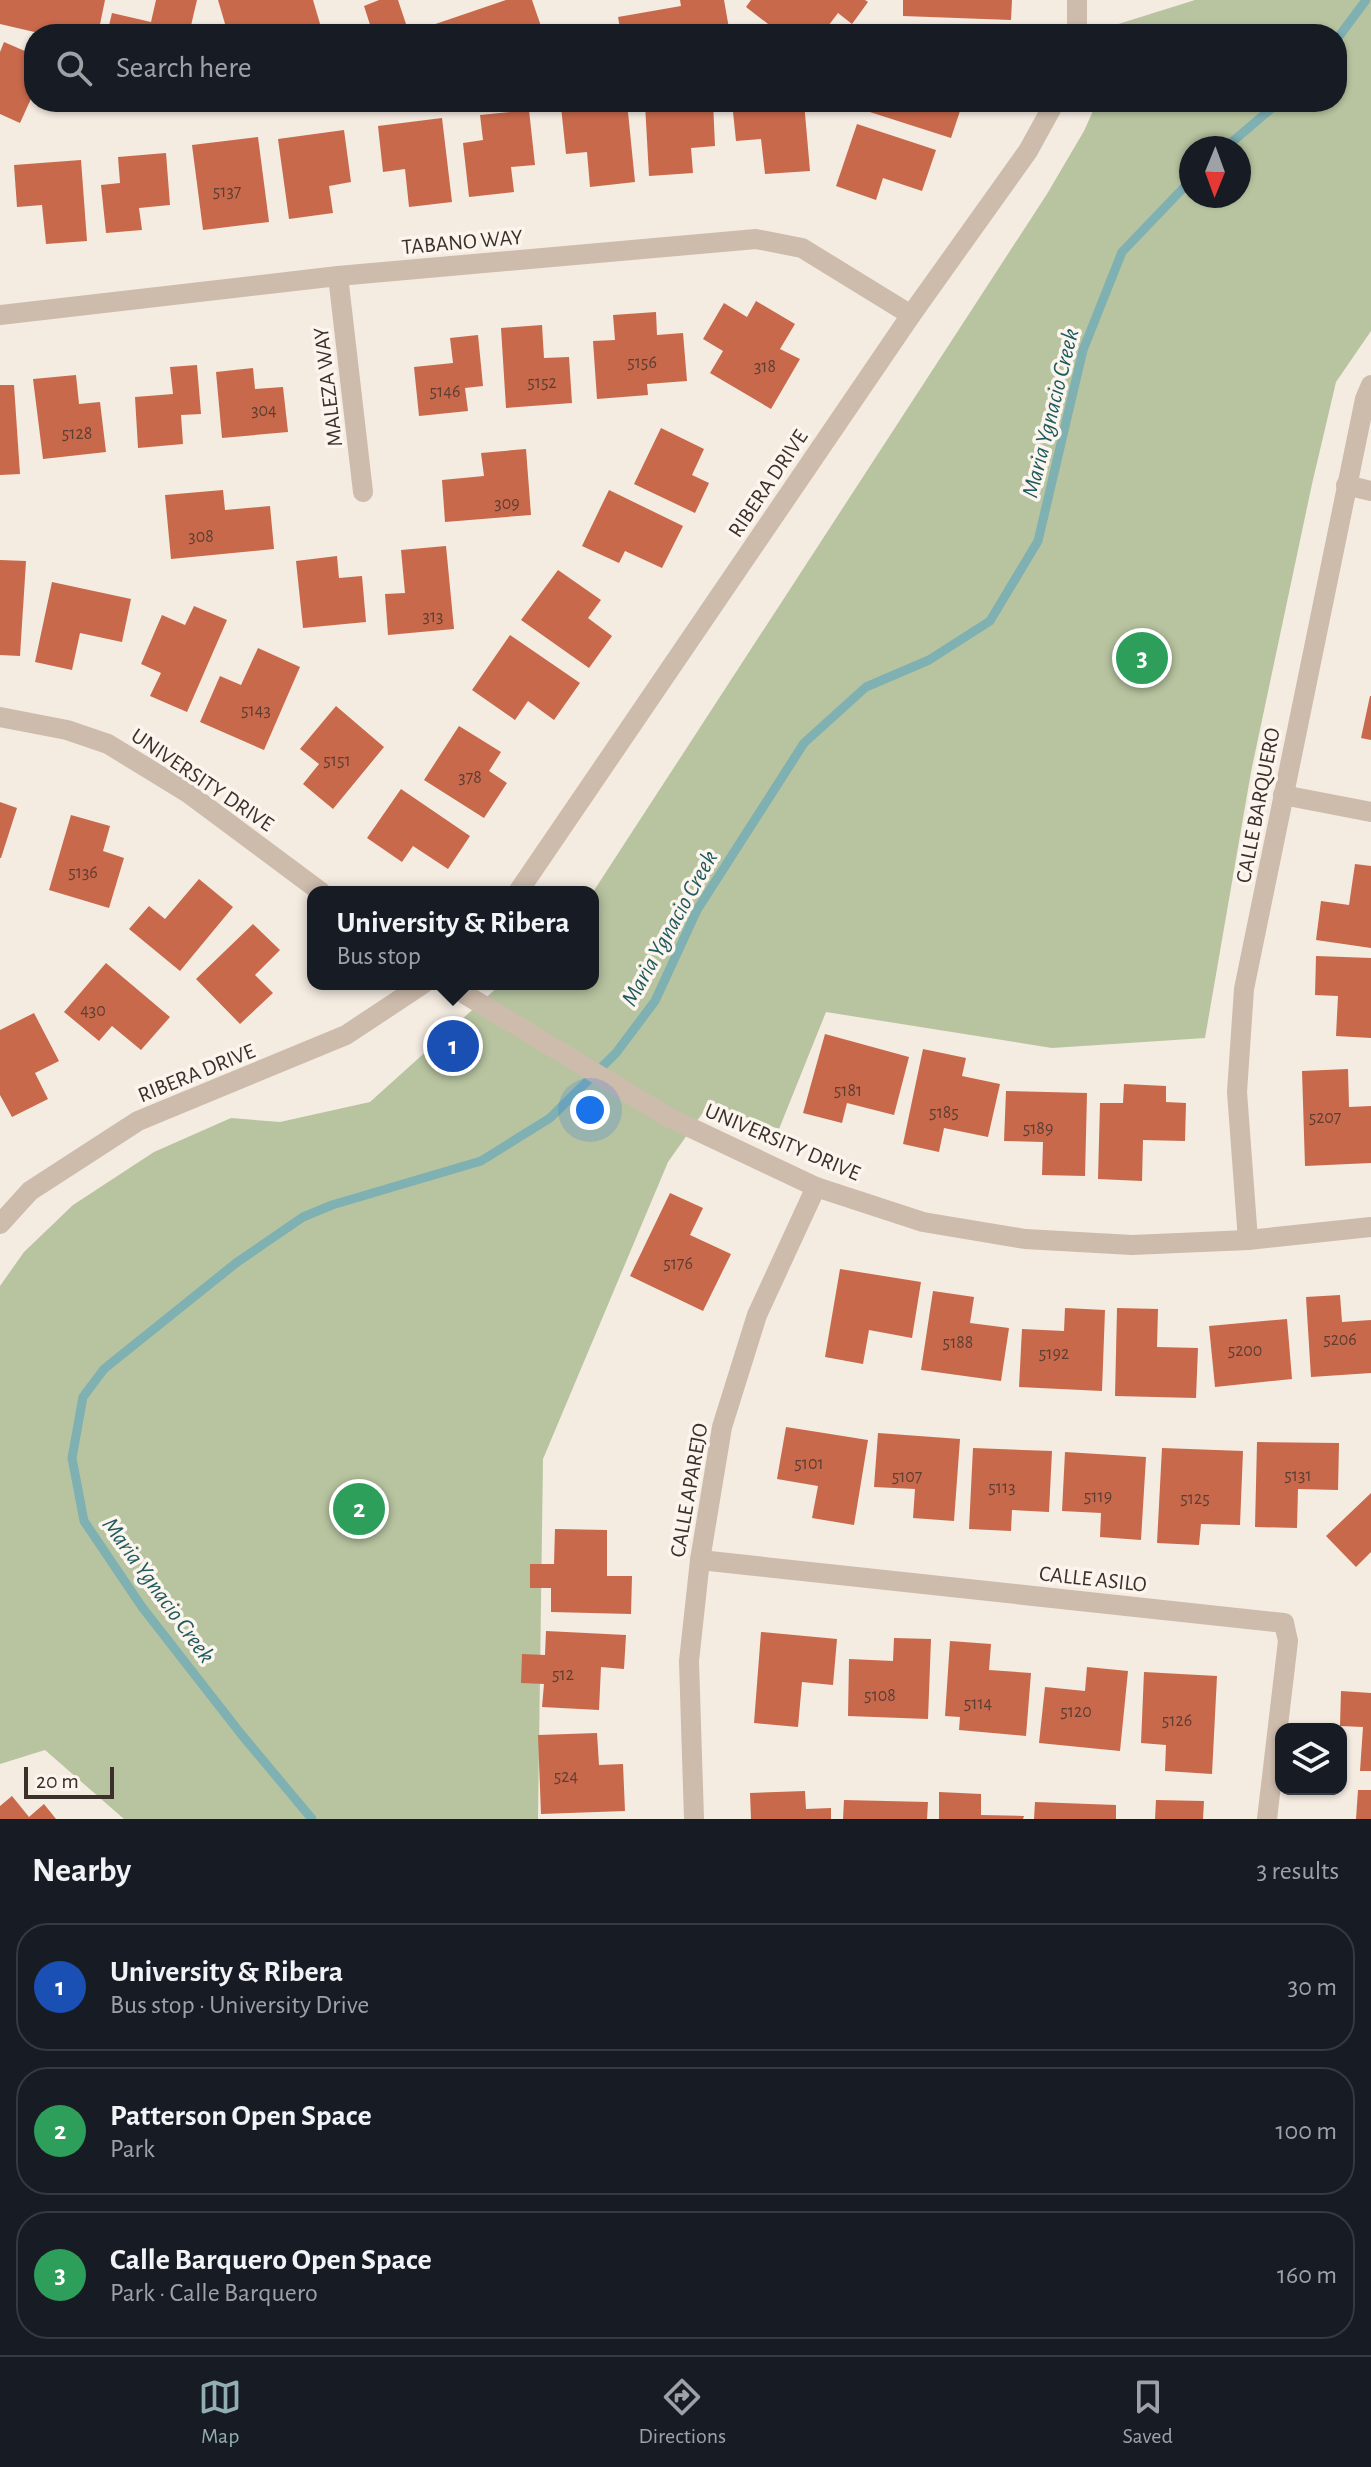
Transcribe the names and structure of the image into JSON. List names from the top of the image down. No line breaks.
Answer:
{"streets":{"street":["TABANO WAY","MALEZA WAY","RIBERA DRIVE","UNIVERSITY DRIVE","CALLE BARQUERO","CALLE APAREJO","CALLE ASILO"]},"crossings":[["TABANO WAY","MALEZA WAY"],["TABANO WAY","RIBERA DRIVE"],["UNIVERSITY DRIVE","CALLE BARQUERO"],["UNIVERSITY DRIVE","CALLE APAREJO"],["CALLE APAREJO","CALLE ASILO"]],"water":["Maria Ygnacio Creek"],"house_numbers":["5137","5156","318","5152","5146","304","5128","309","308","313","5143","5151","378","5136","430","5181","5185","5207","5189","5176","5206","5188","5200","5192","5101","5131","5107","5113","5119","5125","512","5108","5114","5120","5126","524"],"scale_bar":"20 m","north":"bottom","page":{"search":"Search here","pins":["3","1","2"],"popup":["University & Ribera","Bus stop"],"scale":"20 m","heading":["Nearby","3 results"],"list":[{"mark":"1","name":"University & Ribera","note":"Bus stop · University Drive","value":"30 m"},{"mark":"2","name":"Patterson Open Space","note":"Park","value":"100 m"},{"mark":"3","name":"Calle Barquero Open Space","note":"Park · Calle Barquero","value":"160 m"}],"nav":["Map","Directions","Saved"]}}
